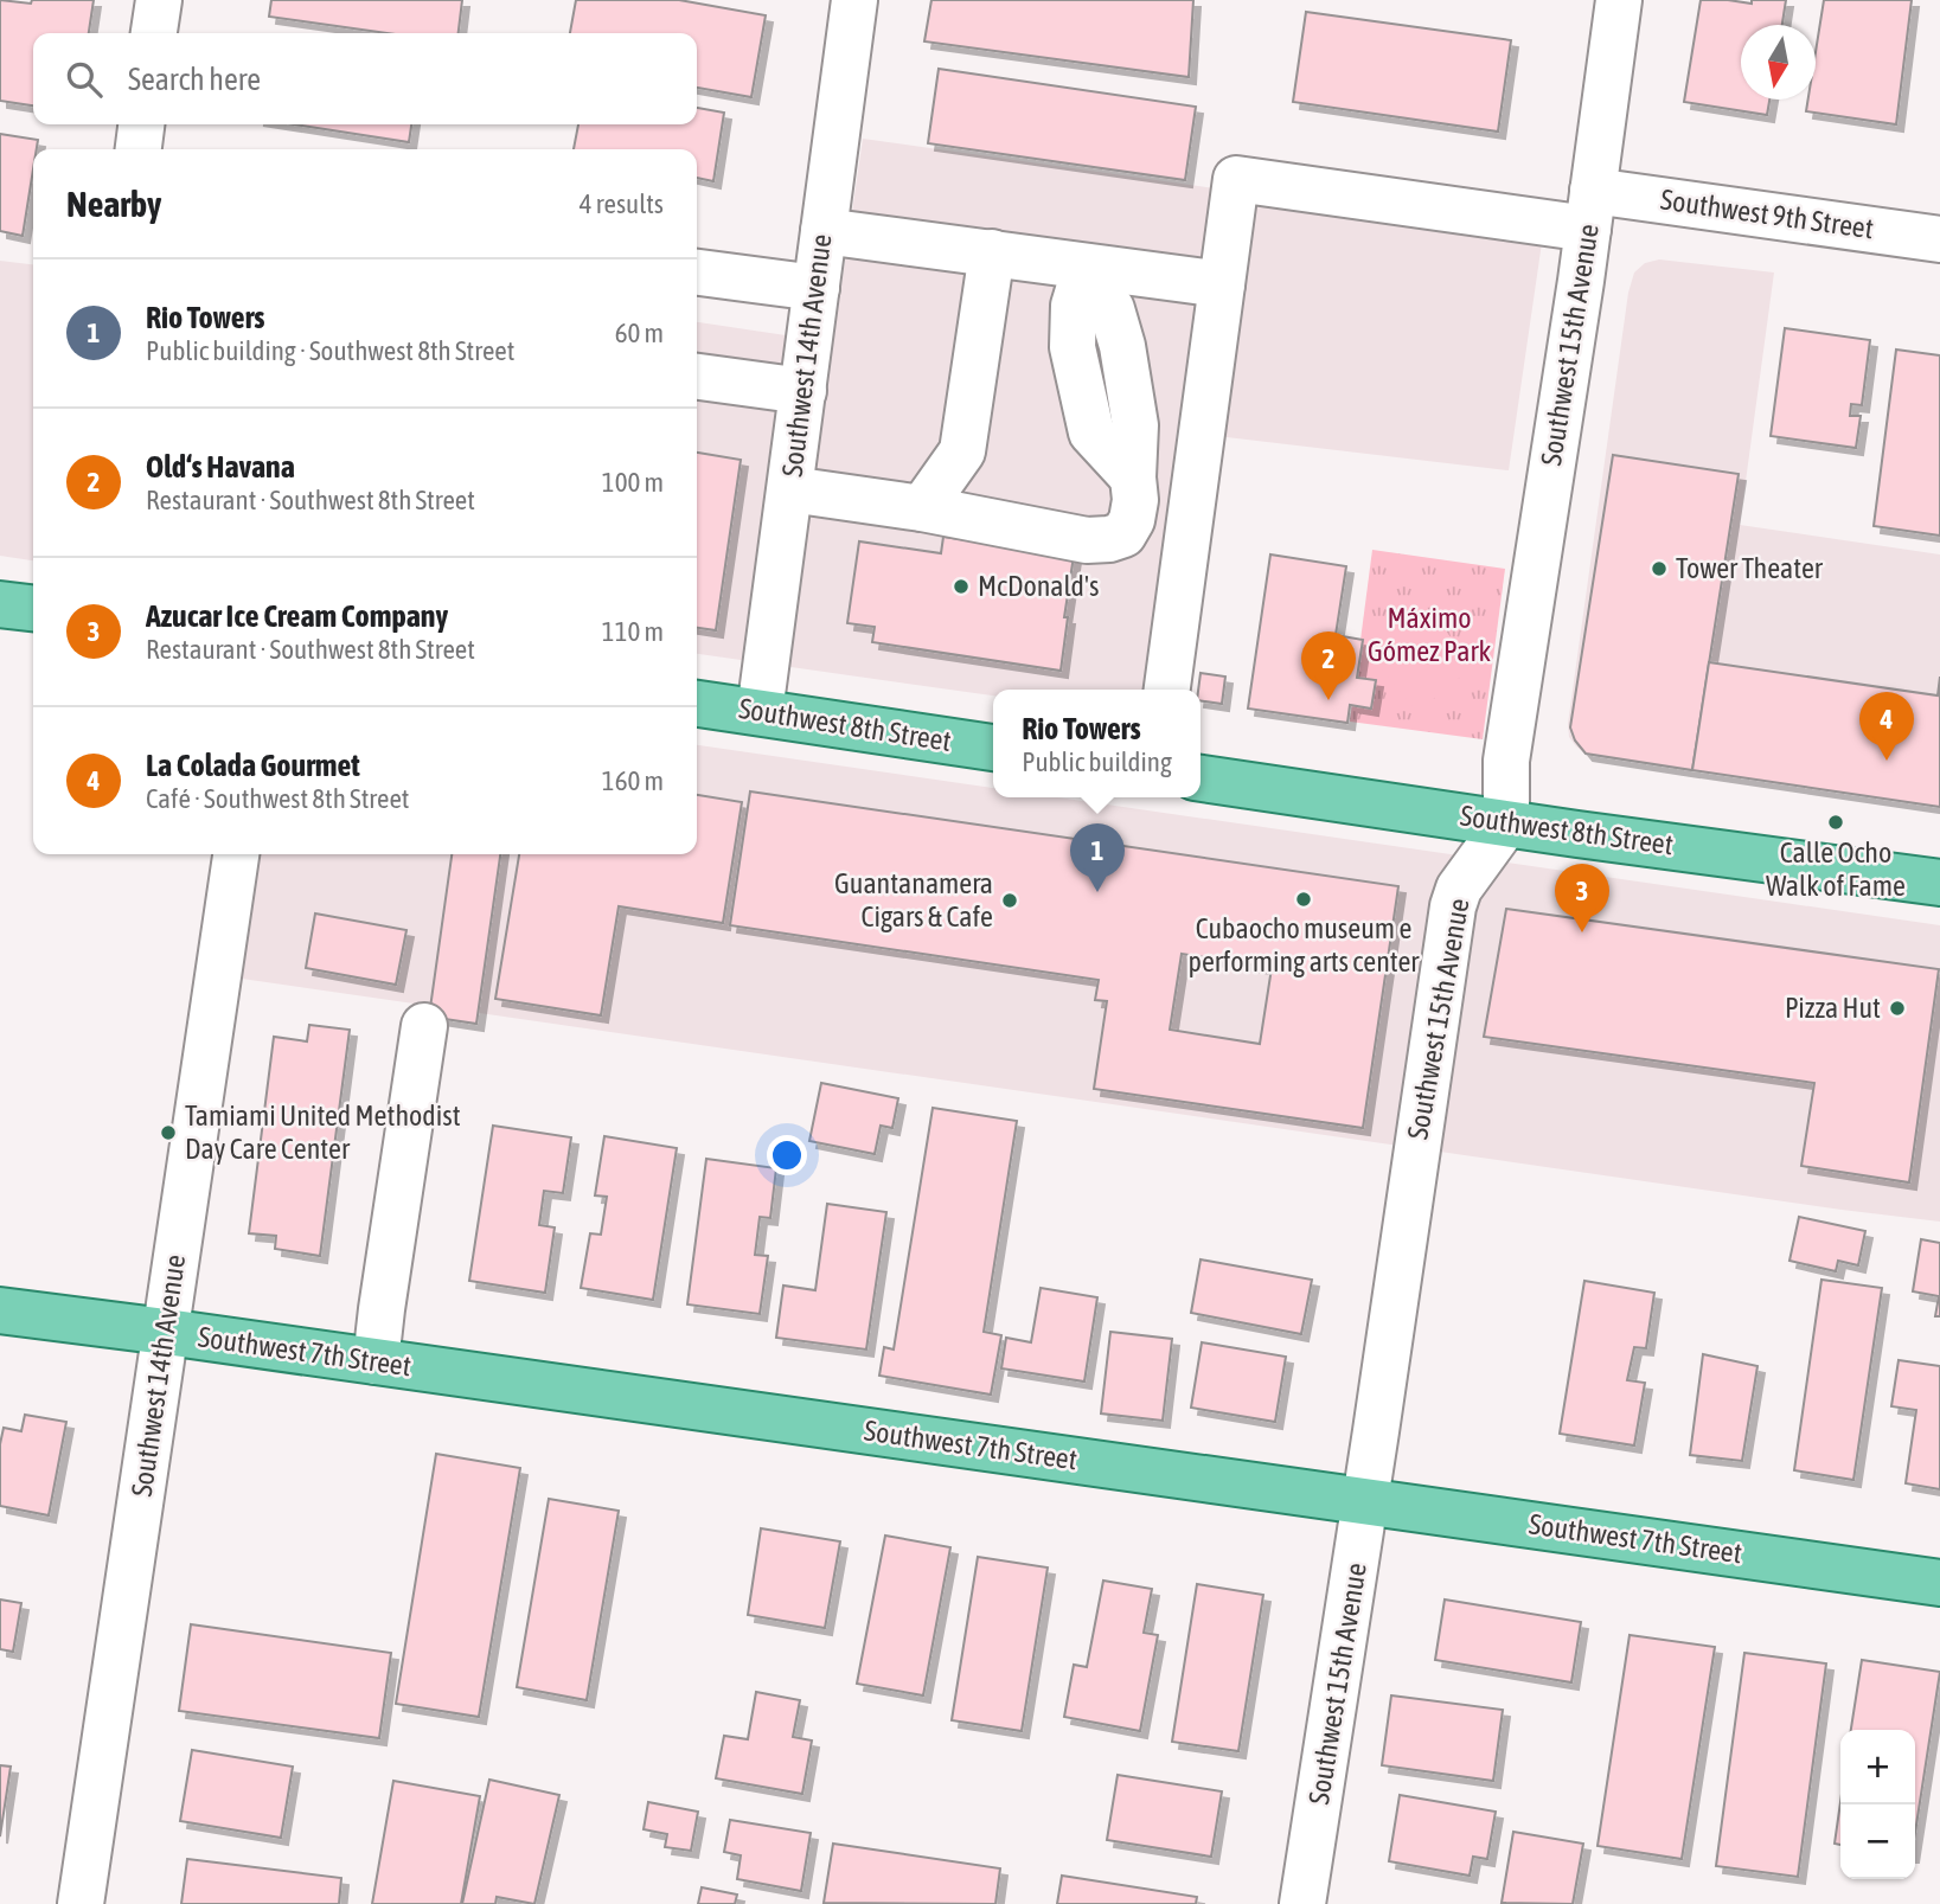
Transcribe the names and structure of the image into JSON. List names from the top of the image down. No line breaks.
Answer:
{"streets":{"main road":["Southwest 8th Street","Southwest 7th Street"],"street":["Southwest 9th Street","Southwest 15th Avenue","Southwest 14th Avenue"]},"crossings":[["Southwest 9th Street","Southwest 15th Avenue"],["Southwest 15th Avenue","Southwest 8th Street"],["Southwest 15th Avenue","Southwest 7th Street"],["Southwest 14th Avenue","Southwest 8th Street"],["Southwest 14th Avenue","Southwest 7th Street"]],"parks":["Máximo Gómez Park"],"places":["Tower Theater","McDonald's","Calle Ocho Walk of Fame","Cubaocho museum e performing arts center","Guantanamera Cigars & Cafe","Pizza Hut","Tamiami United Methodist Day Care Center"],"north":"bottom","page":{"search":"Search here","heading":["Nearby","4 results"],"list":[{"mark":"1","name":"Rio Towers","note":"Public building · Southwest 8th Street","value":"60 m"},{"mark":"2","name":"Old‘s Havana","note":"Restaurant · Southwest 8th Street","value":"100 m"},{"mark":"3","name":"Azucar Ice Cream Company","note":"Restaurant · Southwest 8th Street","value":"110 m"},{"mark":"4","name":"La Colada Gourmet","note":"Café · Southwest 8th Street","value":"160 m"}],"pins":["2","4","1","3"],"popup":["Rio Towers","Public building"],"map_buttons":["+","−"]}}
